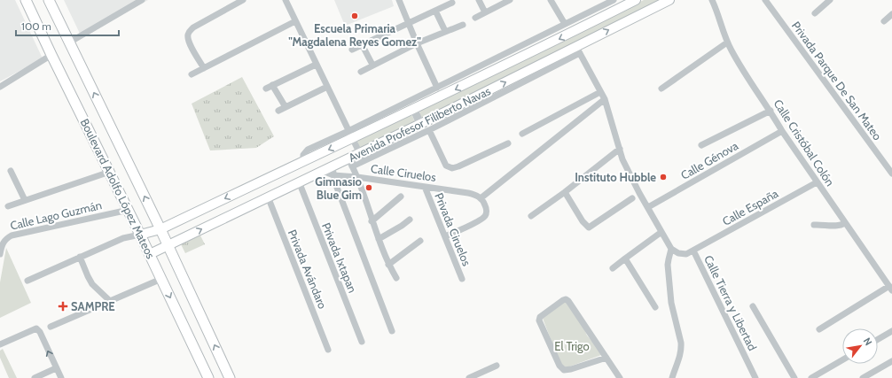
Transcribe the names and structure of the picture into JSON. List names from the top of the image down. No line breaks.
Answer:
{"streets":{"main road":["Avenida Profesor Filiberto Navas","Boulevard Adolfo López Mateos"],"street":["Privada Parque De San Mateo","Calle Cristóbal Colón","Calle Génova","Calle Ciruelos","Calle España","Calle Lago Guzmán","Privada Ciruelos","Privada Ixtapan","Privada Avándaro","Calle Tierra y Libertad"]},"crossings":[["Avenida Profesor Filiberto Navas","Calle Ciruelos"],["Avenida Profesor Filiberto Navas","Boulevard Adolfo López Mateos"],["Avenida Profesor Filiberto Navas","Privada Ixtapan"],["Avenida Profesor Filiberto Navas","Privada Avándaro"],["Calle Cristóbal Colón","Calle Génova"],["Calle Cristóbal Colón","Calle España"],["Calle Ciruelos","Privada Ciruelos"],["Boulevard Adolfo López Mateos","Calle Lago Guzmán"],["Calle España","Calle Tierra y Libertad"]],"parks":["El Trigo"],"places":{"other":["Escuela Primaria \"Magdalena Reyes Gomez\"","Instituto Hubble","Gimnasio Blue Gim"],"health":["SAMPRE"]},"scale_bar":"100 m","north":"top right"}
